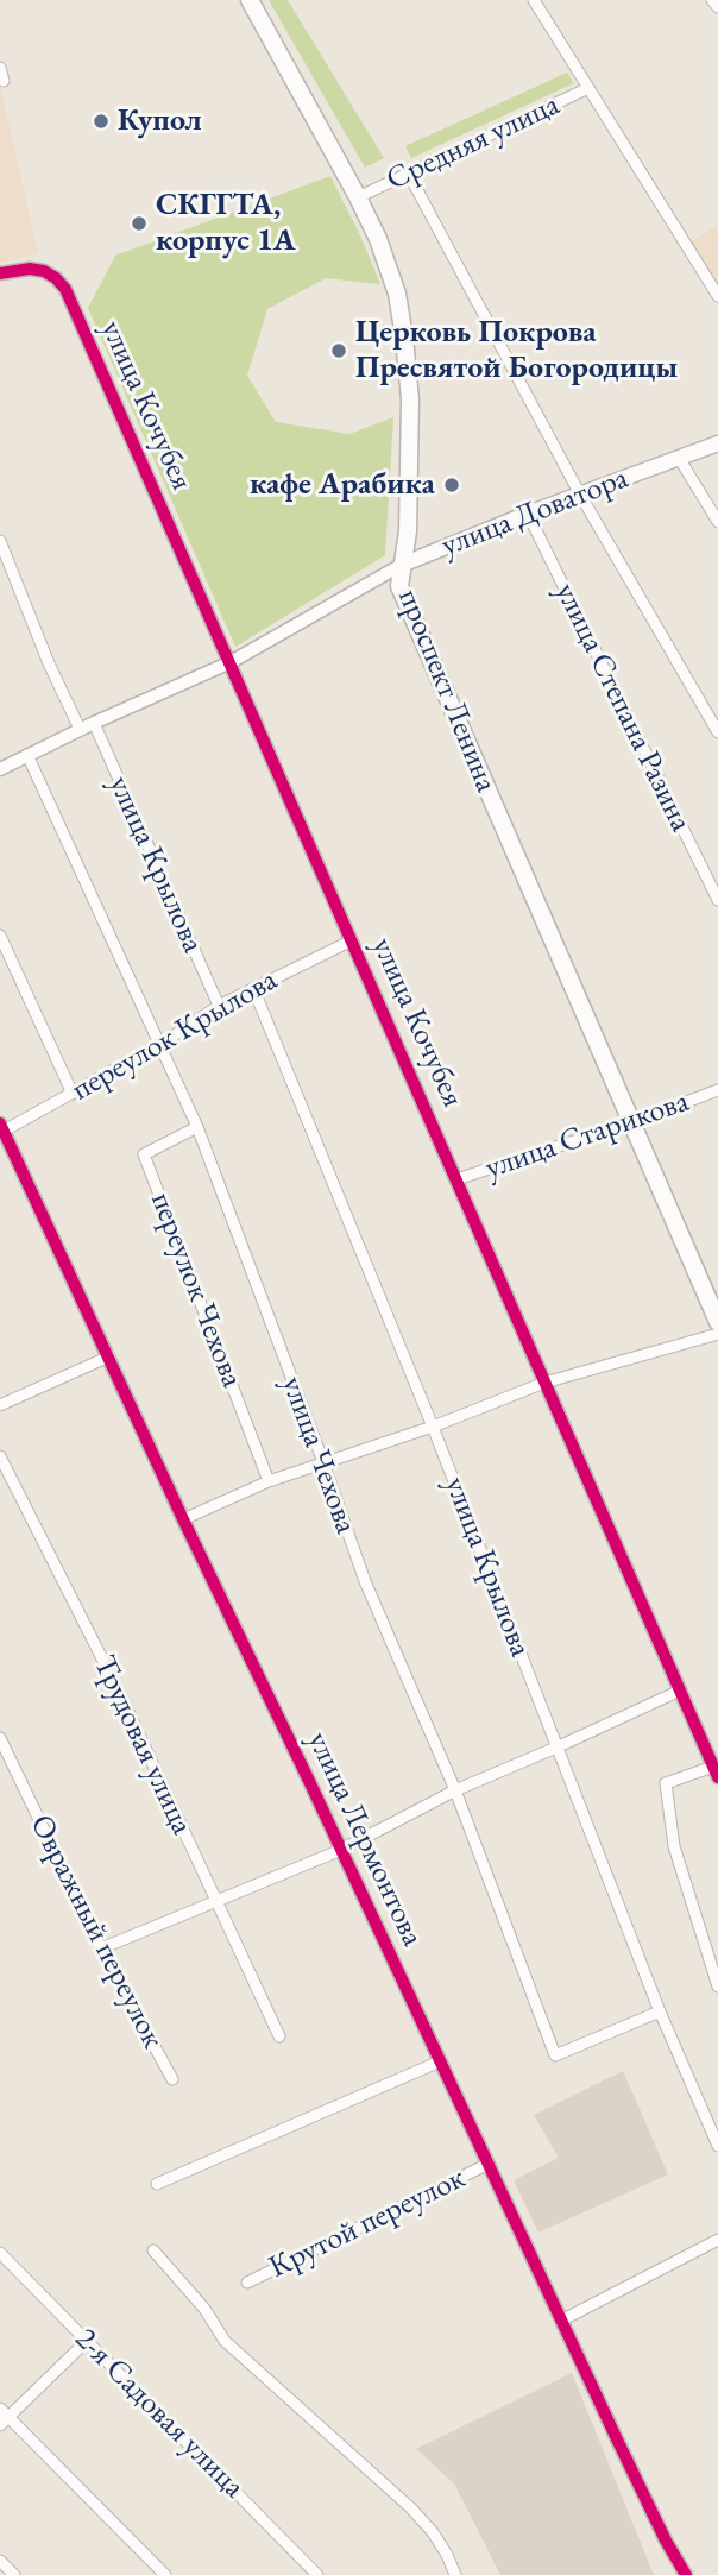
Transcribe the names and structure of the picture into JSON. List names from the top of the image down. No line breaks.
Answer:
{"streets":{"main road":["улица Доватора","проспект Ленина"],"street":["Средняя улица","улица Кочубея","улица Степана Разина","улица Крылова","переулок Крылова","улица Старикова","переулок Чехова","улица Чехова","Трудовая улица","улица Лермонтова","Овражный переулок","Крутой переулок","2-я Садовая улица"]},"crossings":[["Средняя улица","проспект Ленина"],["улица Кочубея","улица Доватора"],["улица Кочубея","переулок Крылова"],["улица Кочубея","улица Старикова"],["улица Доватора","проспект Ленина"],["улица Доватора","улица Степана Разина"],["улица Доватора","улица Крылова"],["улица Доватора","улица Чехова"],["проспект Ленина","улица Старикова"],["улица Крылова","переулок Крылова"],["улица Крылова","улица Чехова"],["переулок Крылова","улица Чехова"],["переулок Крылова","улица Лермонтова"],["переулок Чехова","улица Чехова"],["улица Лермонтова","Крутой переулок"]],"places":["Купол","СКГГТА, корпус 1А","Церковь Покрова Пресвятой Богородицы","кафе Арабика"]}
